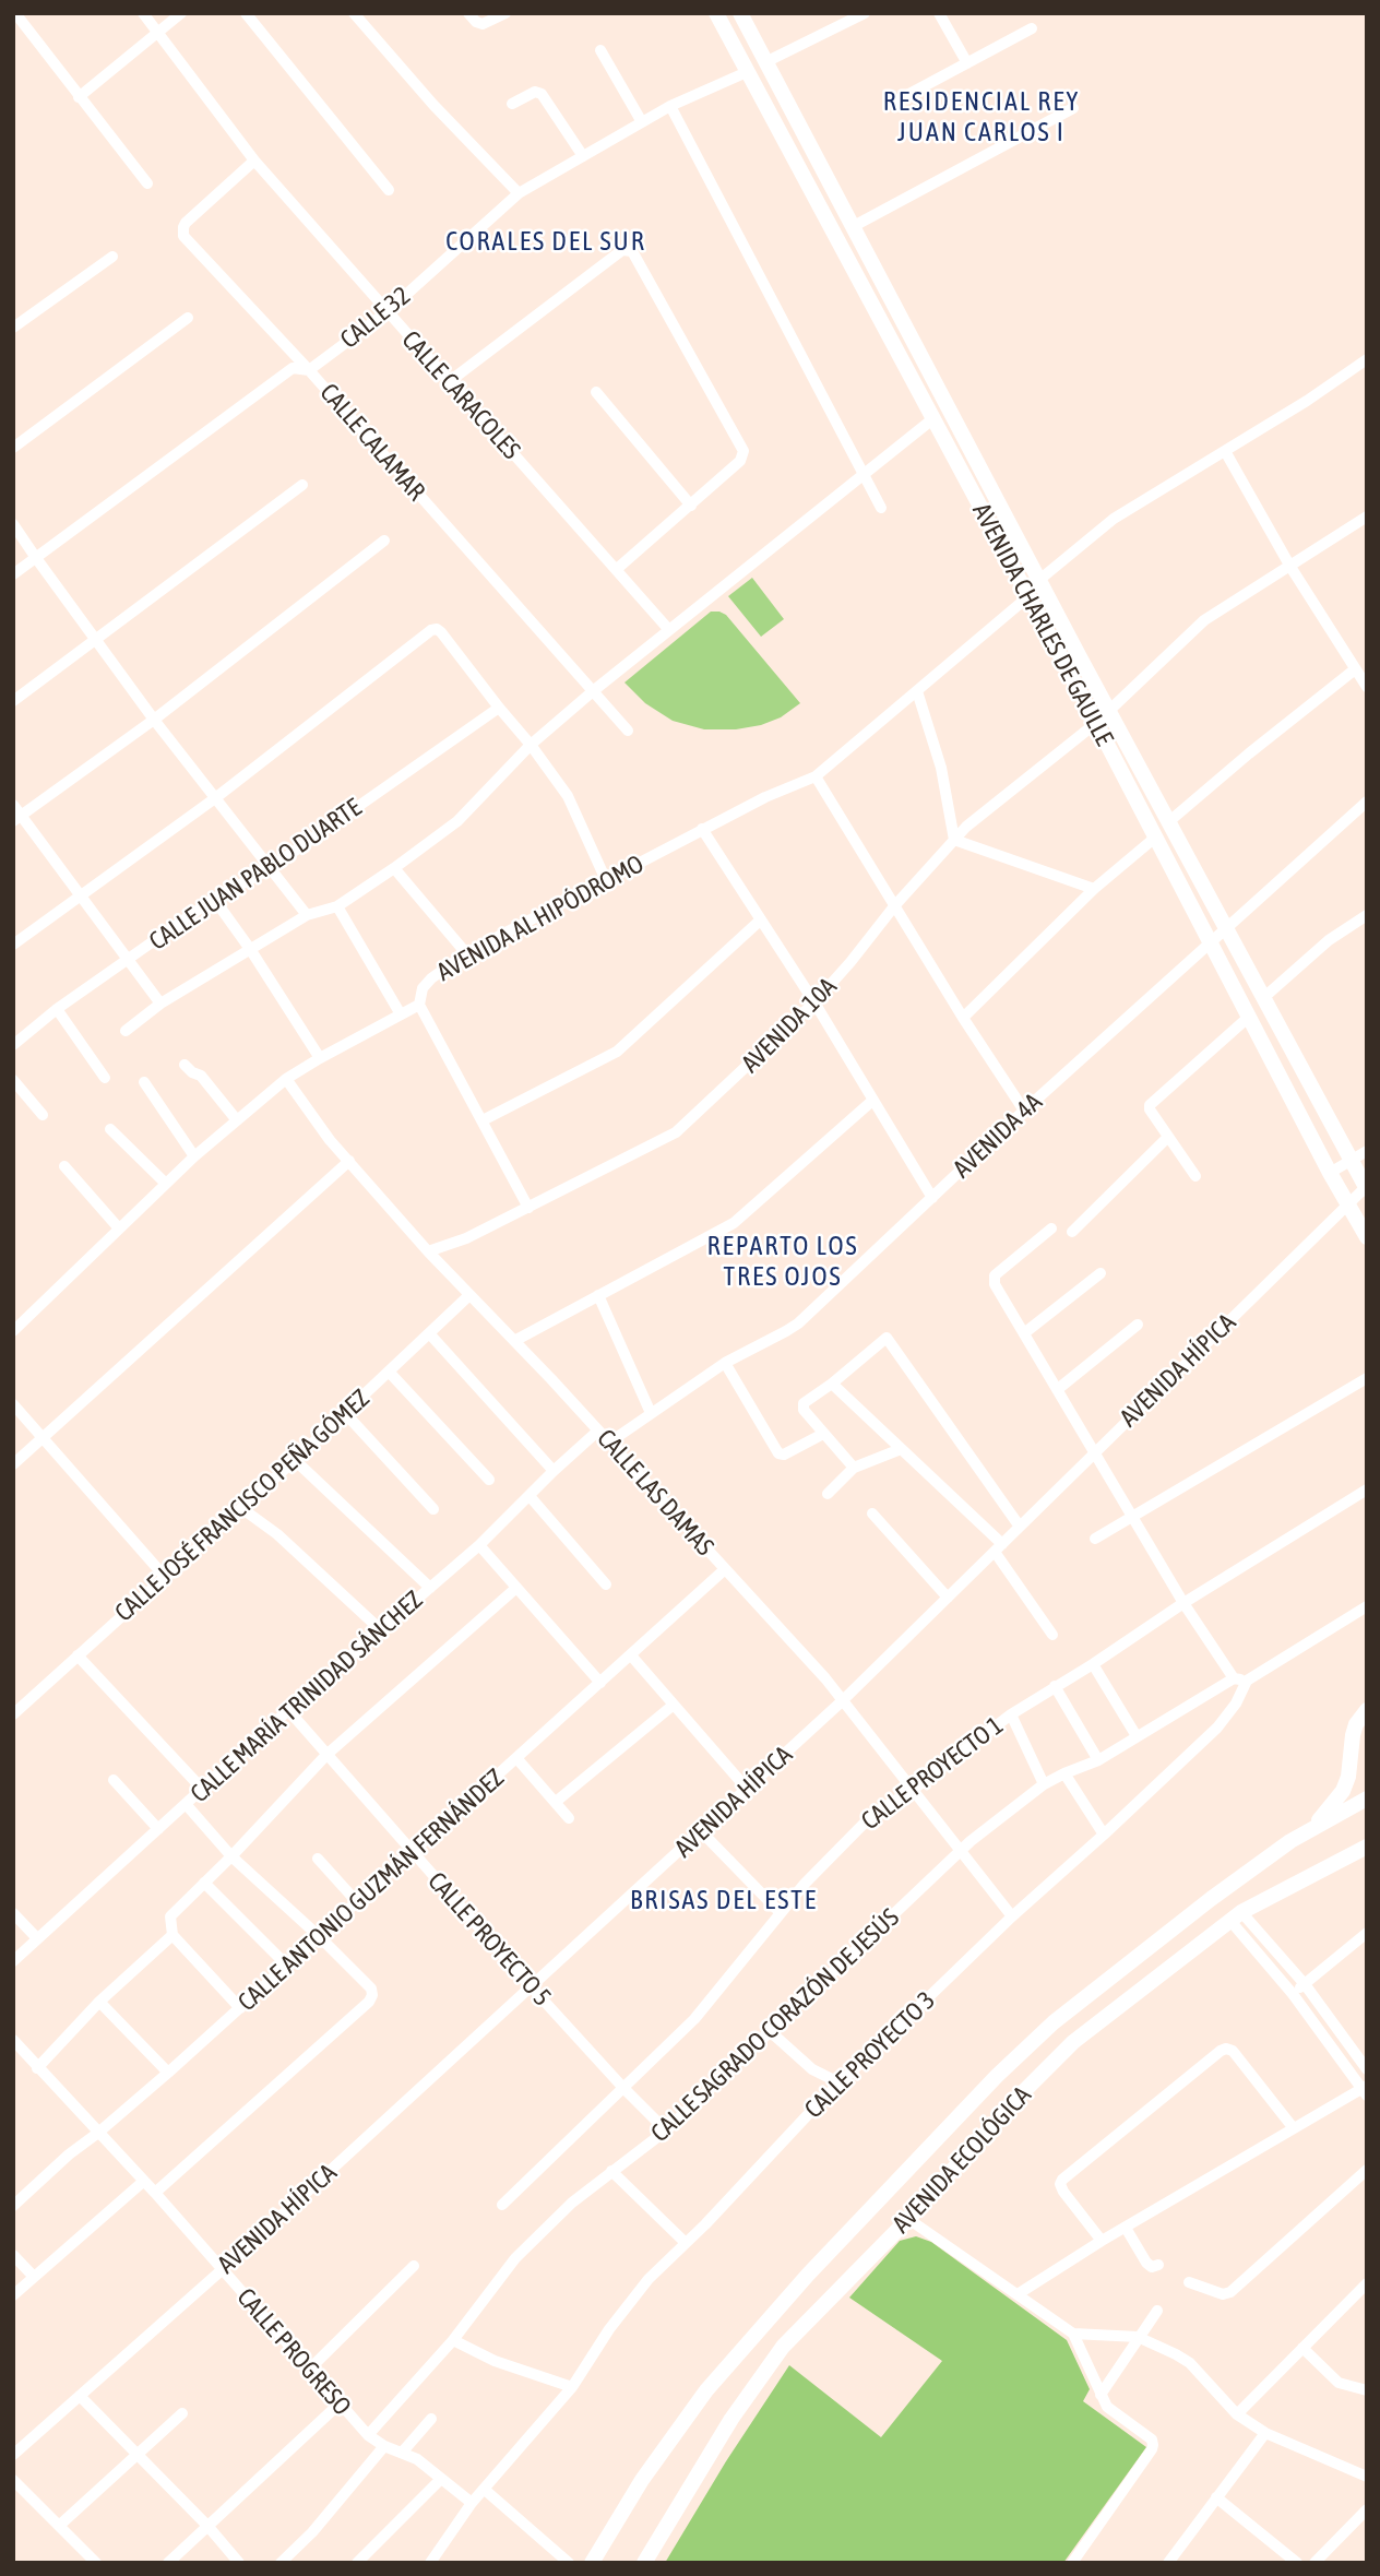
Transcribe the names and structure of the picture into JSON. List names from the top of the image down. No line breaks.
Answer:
{"streets":{"main road":["AVENIDA CHARLES DE GAULLE","AVENIDA ECOLÓGICA"],"street":["CALLE 32","CALLE CARACOLES","CALLE CALAMAR","CALLE JUAN PABLO DUARTE","AVENIDA AL HIPÓDROMO","AVENIDA 10A","AVENIDA 4A","AVENIDA HÍPICA","CALLE LAS DAMAS","CALLE JOSÉ FRANCISCO PEÑA GÓMEZ","CALLE MARÍA TRINIDAD SÁNCHEZ","CALLE PROYECTO 1","CALLE ANTONIO GUZMÁN FERNÁNDEZ","CALLE PROYECTO 5","CALLE SAGRADO CORAZÓN DE JESÚS","CALLE PROYECTO 3","CALLE PROGRESO"]},"crossings":[["CALLE 32","CALLE CARACOLES"],["CALLE 32","CALLE CALAMAR"],["CALLE 32","AVENIDA CHARLES DE GAULLE"],["CALLE CARACOLES","CALLE CALAMAR"],["AVENIDA CHARLES DE GAULLE","AVENIDA AL HIPÓDROMO"],["AVENIDA CHARLES DE GAULLE","AVENIDA 10A"],["AVENIDA CHARLES DE GAULLE","AVENIDA 4A"],["AVENIDA CHARLES DE GAULLE","AVENIDA HÍPICA"],["AVENIDA AL HIPÓDROMO","CALLE LAS DAMAS"],["AVENIDA 10A","CALLE LAS DAMAS"],["AVENIDA 4A","CALLE LAS DAMAS"],["AVENIDA HÍPICA","CALLE LAS DAMAS"],["AVENIDA HÍPICA","CALLE PROYECTO 5"],["AVENIDA HÍPICA","CALLE PROGRESO"],["CALLE LAS DAMAS","CALLE JOSÉ FRANCISCO PEÑA GÓMEZ"],["CALLE LAS DAMAS","CALLE MARÍA TRINIDAD SÁNCHEZ"],["CALLE LAS DAMAS","CALLE PROYECTO 1"],["CALLE LAS DAMAS","CALLE ANTONIO GUZMÁN FERNÁNDEZ"],["CALLE LAS DAMAS","CALLE SAGRADO CORAZÓN DE JESÚS"],["CALLE LAS DAMAS","CALLE PROYECTO 3"],["CALLE MARÍA TRINIDAD SÁNCHEZ","CALLE PROYECTO 5"],["CALLE PROYECTO 1","CALLE PROYECTO 5"],["CALLE ANTONIO GUZMÁN FERNÁNDEZ","CALLE PROYECTO 5"],["CALLE ANTONIO GUZMÁN FERNÁNDEZ","CALLE PROGRESO"],["CALLE PROYECTO 5","CALLE SAGRADO CORAZÓN DE JESÚS"],["CALLE SAGRADO CORAZÓN DE JESÚS","CALLE PROGRESO"],["CALLE PROYECTO 3","CALLE PROGRESO"]],"districts":["RESIDENCIAL REY JUAN CARLOS I","CORALES DEL SUR","REPARTO LOS TRES OJOS","BRISAS DEL ESTE"]}
